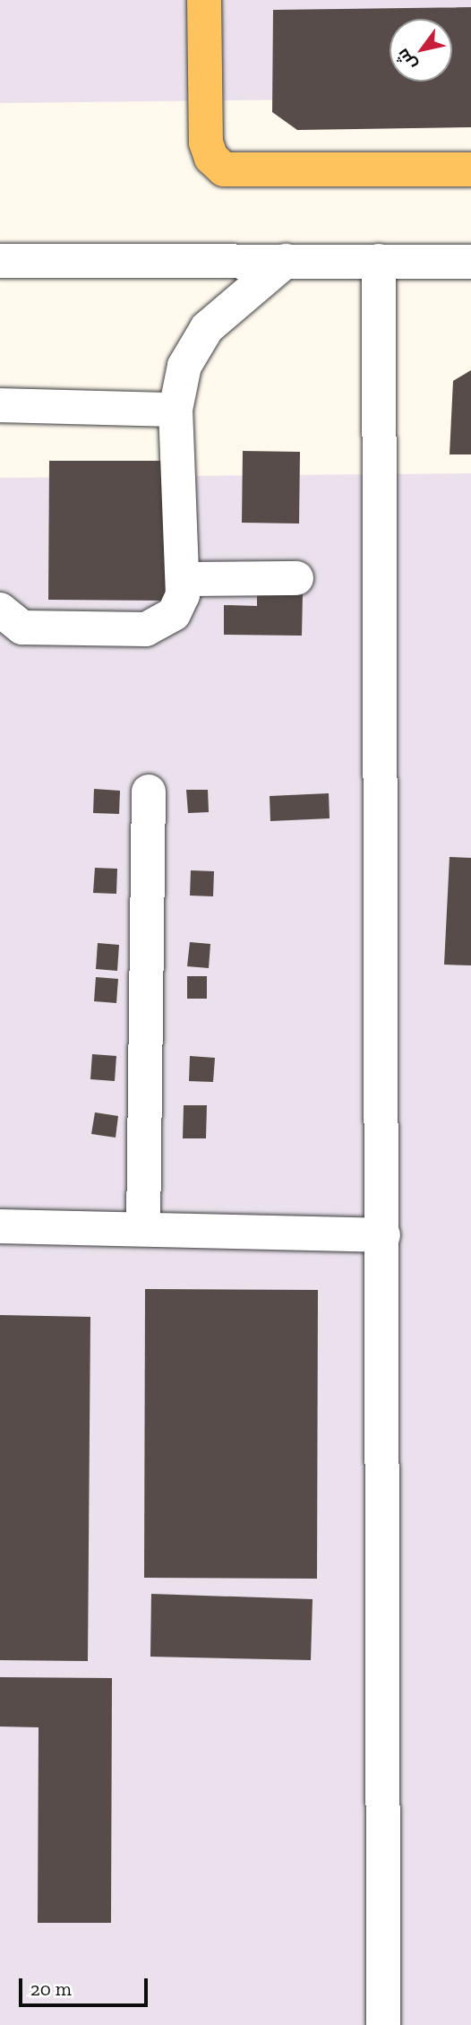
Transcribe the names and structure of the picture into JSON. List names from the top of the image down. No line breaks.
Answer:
{"scale_bar":"20 m","north":"bottom left"}
